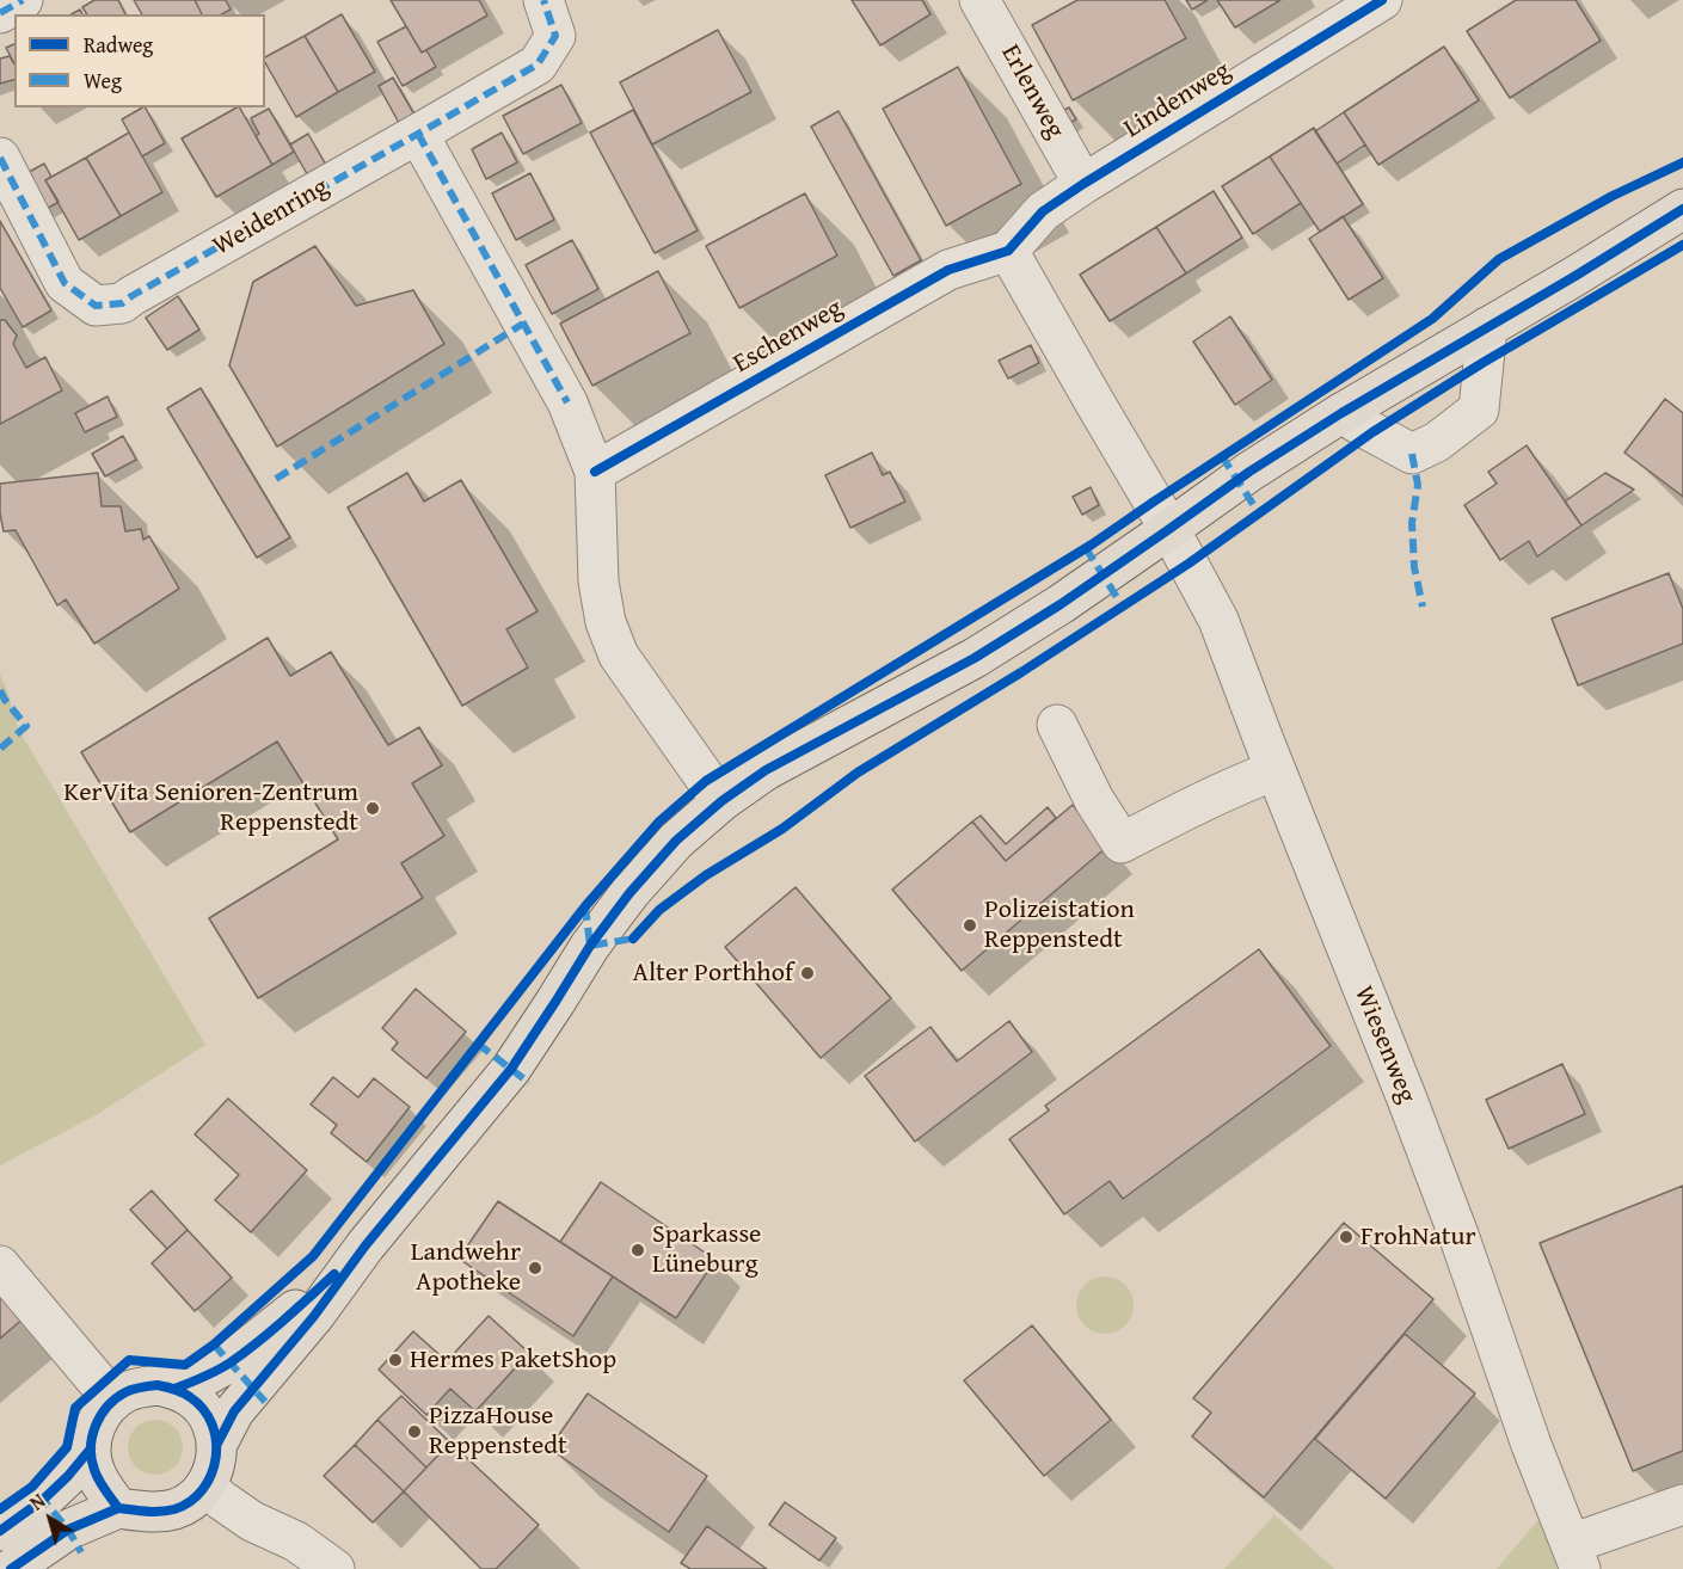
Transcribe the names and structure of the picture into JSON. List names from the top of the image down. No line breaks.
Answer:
{"streets":{"street":["Erlenweg","Lindenweg","Weidenring","Eschenweg","Wiesenweg"]},"crossings":[["Erlenweg","Lindenweg"],["Lindenweg","Eschenweg"]],"places":["KerVita Senioren-Zentrum Reppenstedt","Polizeistation Reppenstedt","Alter Porthhof","FrohNatur","Sparkasse Lüneburg","Landwehr Apotheke","Hermes PaketShop","PizzaHouse Reppenstedt"],"legend":["Radweg","Weg"],"north":"top left"}
